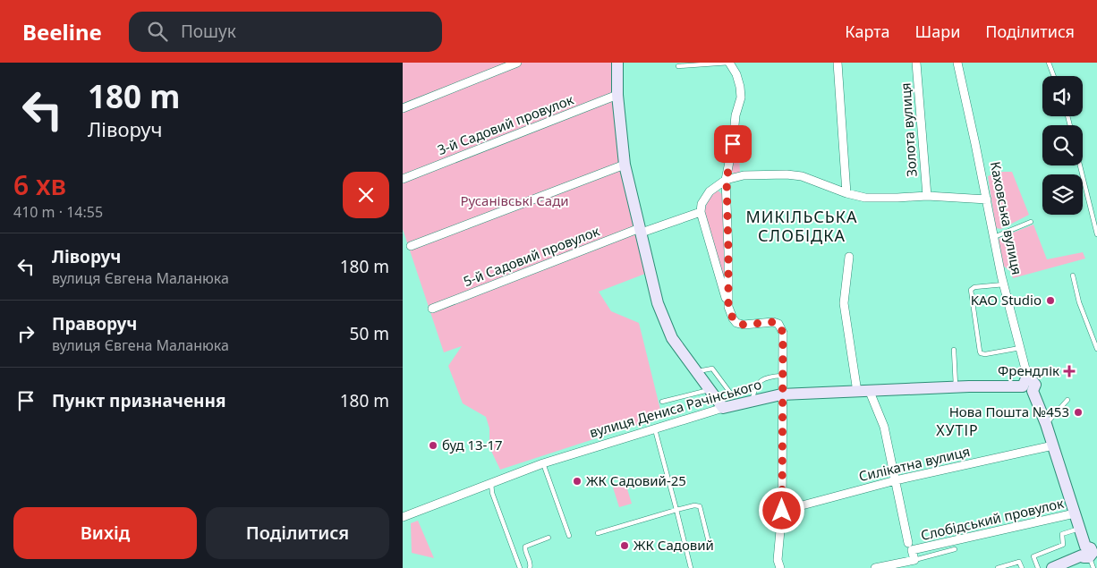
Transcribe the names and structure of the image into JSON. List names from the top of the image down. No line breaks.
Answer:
{"streets":{"main road":["Каховська вулиця","вулиця Дениса Рачінського"],"street":["3-й Садовий провулок","Золота вулиця","5-й Садовий провулок","Силікатна вулиця","Слобідський провулок"]},"crossings":[["Каховська вулиця","вулиця Дениса Рачінського"],["Каховська вулиця","Силікатна вулиця"],["Каховська вулиця","Слобідський провулок"]],"districts":["МИКІЛЬСЬКА СЛОБІДКА","ХУТІР"],"parks":["Русанівські Сади"],"places":{"other":["KAO Studio","Нова Пошта №453","буд 13-17","ЖК Садовий-25","ЖК Садовий"],"health":["Френдлік"]},"page":{"header":"Beeline","search":"Пошук","nav":["Карта","Шари","Поділитися"],"turn":["180 m","Ліворуч"],"heading":["6 хв","410 m · 14:55"],"list":[{"name":"Ліворуч","note":"вулиця Євгена Маланюка","value":"180 m"},{"name":"Праворуч","note":"вулиця Євгена Маланюка","value":"50 m"},{"name":"Пункт призначення","value":"180 m"}],"buttons":["Вихід","Поділитися"]}}
